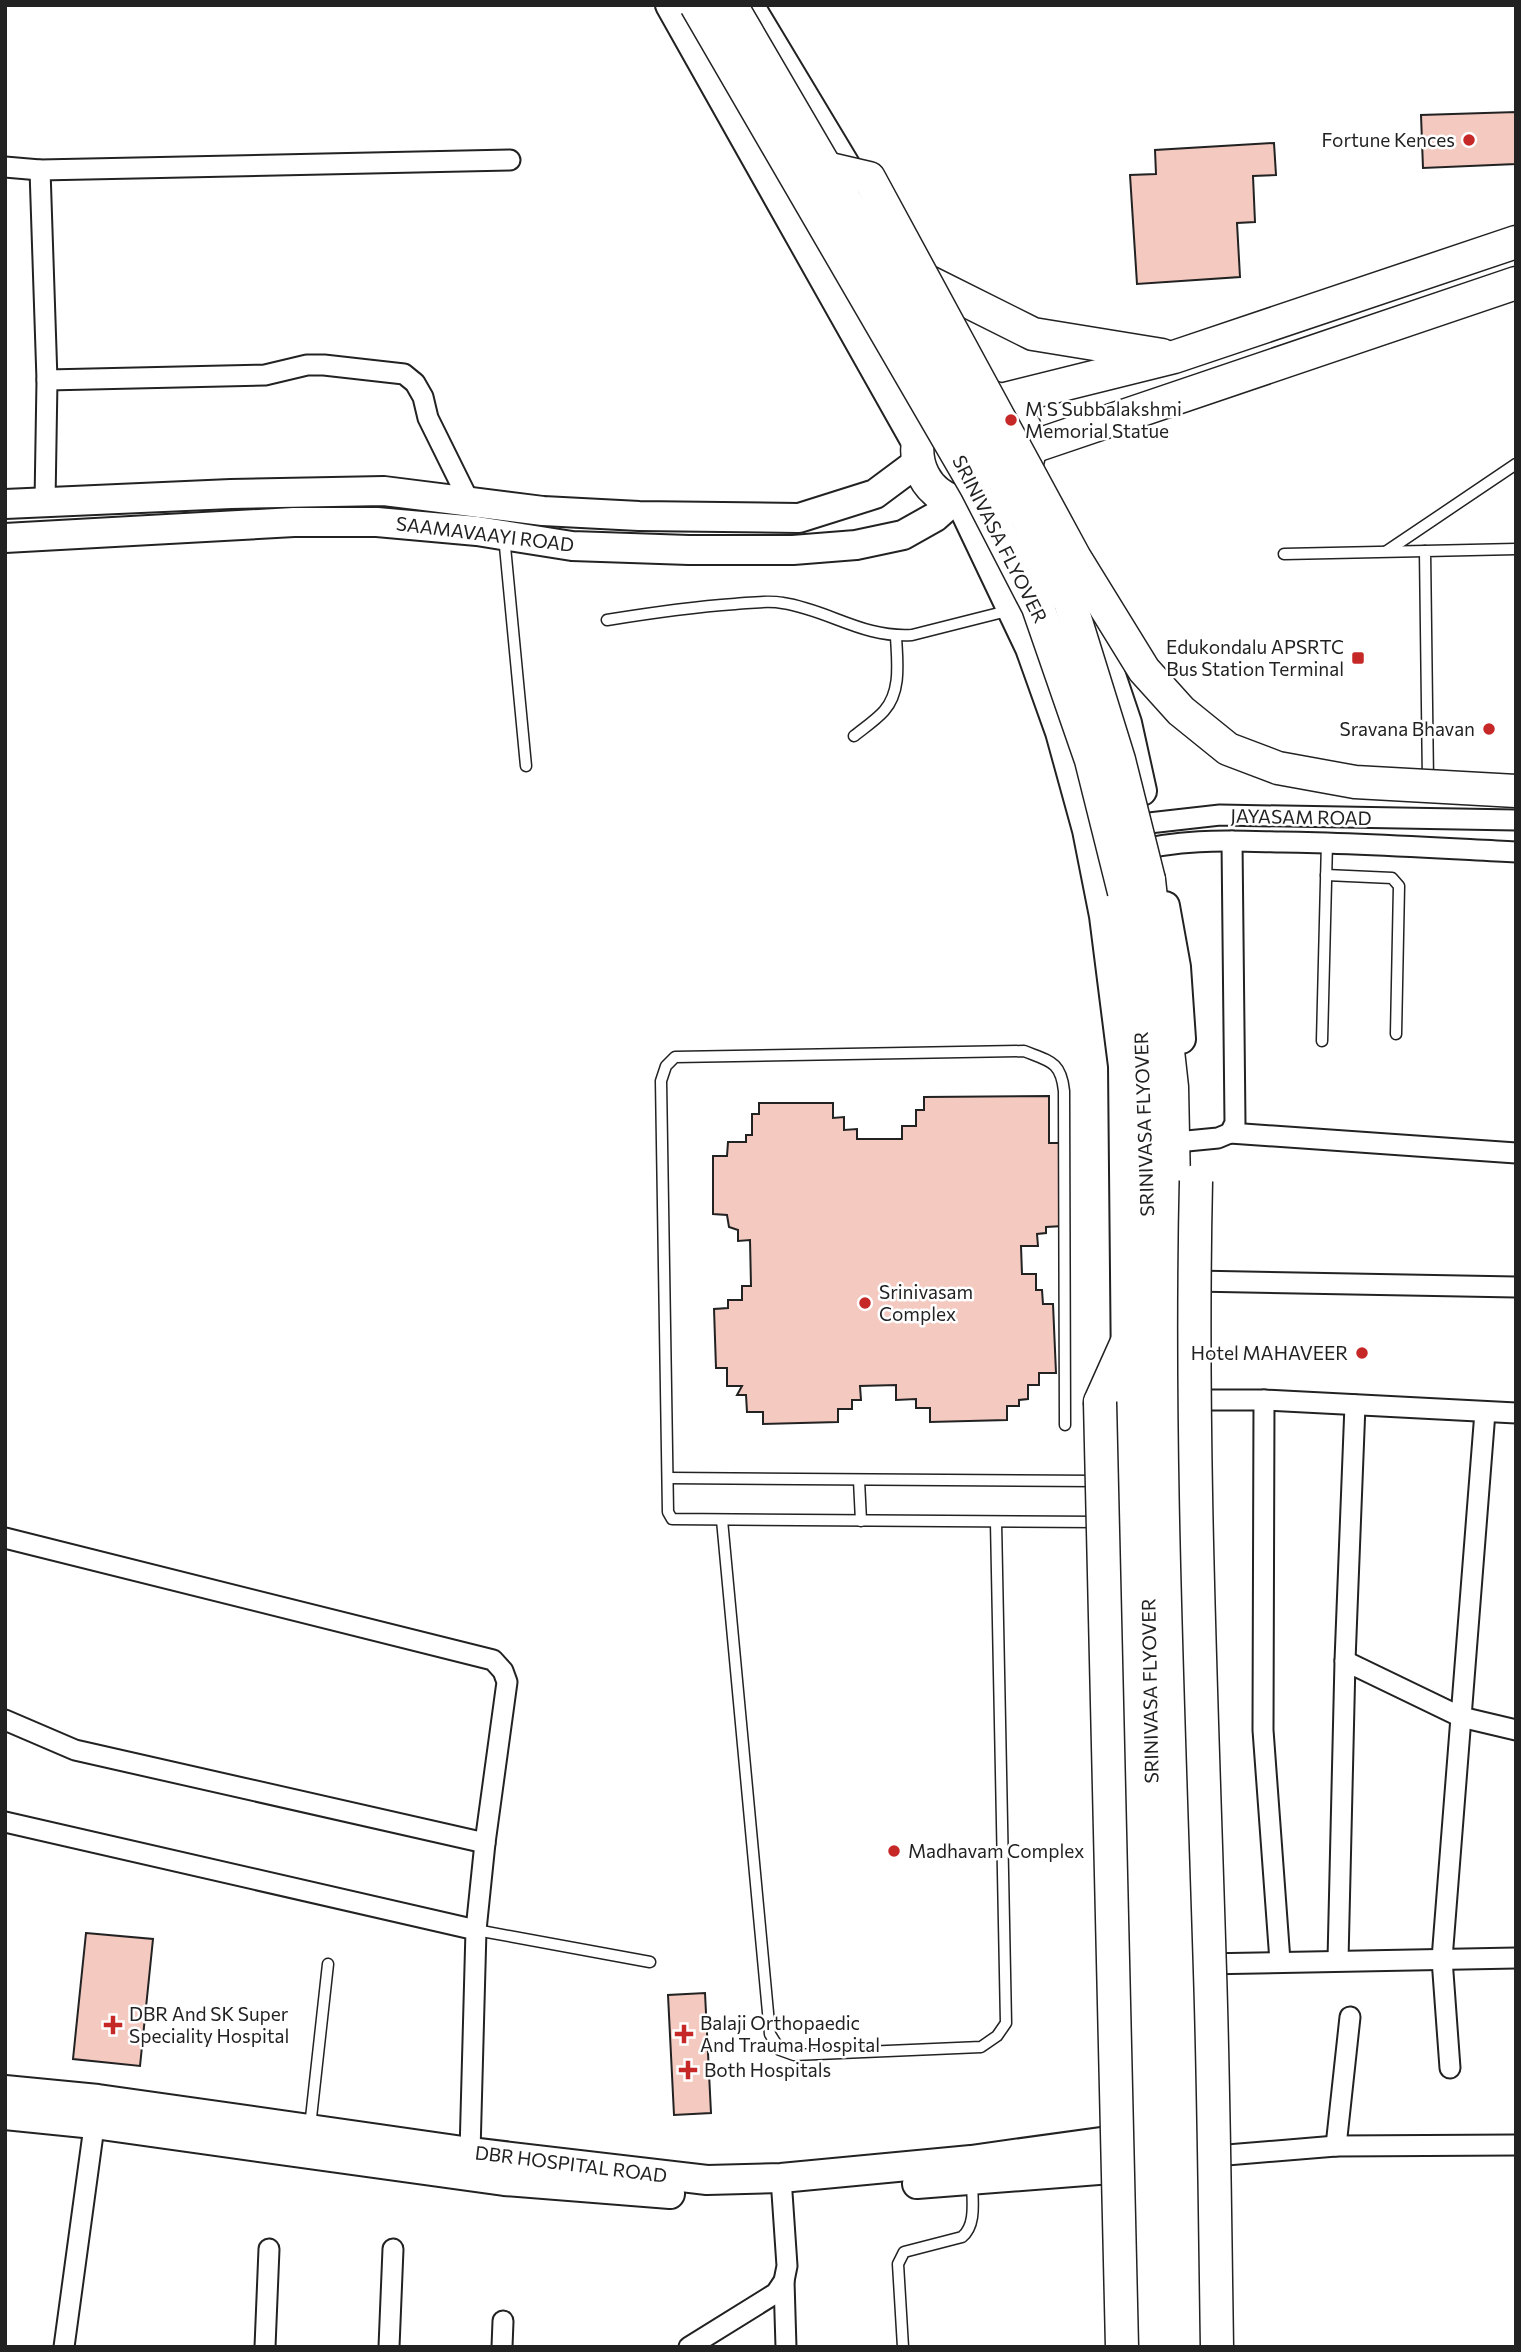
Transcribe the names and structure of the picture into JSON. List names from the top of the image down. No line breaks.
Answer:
{"streets":{"main road":["SRINIVASA FLYOVER"],"street":["SAAMAVAAYI ROAD","JAYASAM ROAD","DBR HOSPITAL ROAD"]},"places":{"other":["Fortune Kences","M S Subbalakshmi Memorial Statue","Sravana Bhavan","Srinivasam Complex","Hotel MAHAVEER","Madhavam Complex"],"transit":["Edukondalu APSRTC Bus Station Terminal"],"health":["DBR And SK Super Speciality Hospital","Balaji Orthopaedic And Trauma Hospital","Both Hospitals"]}}
